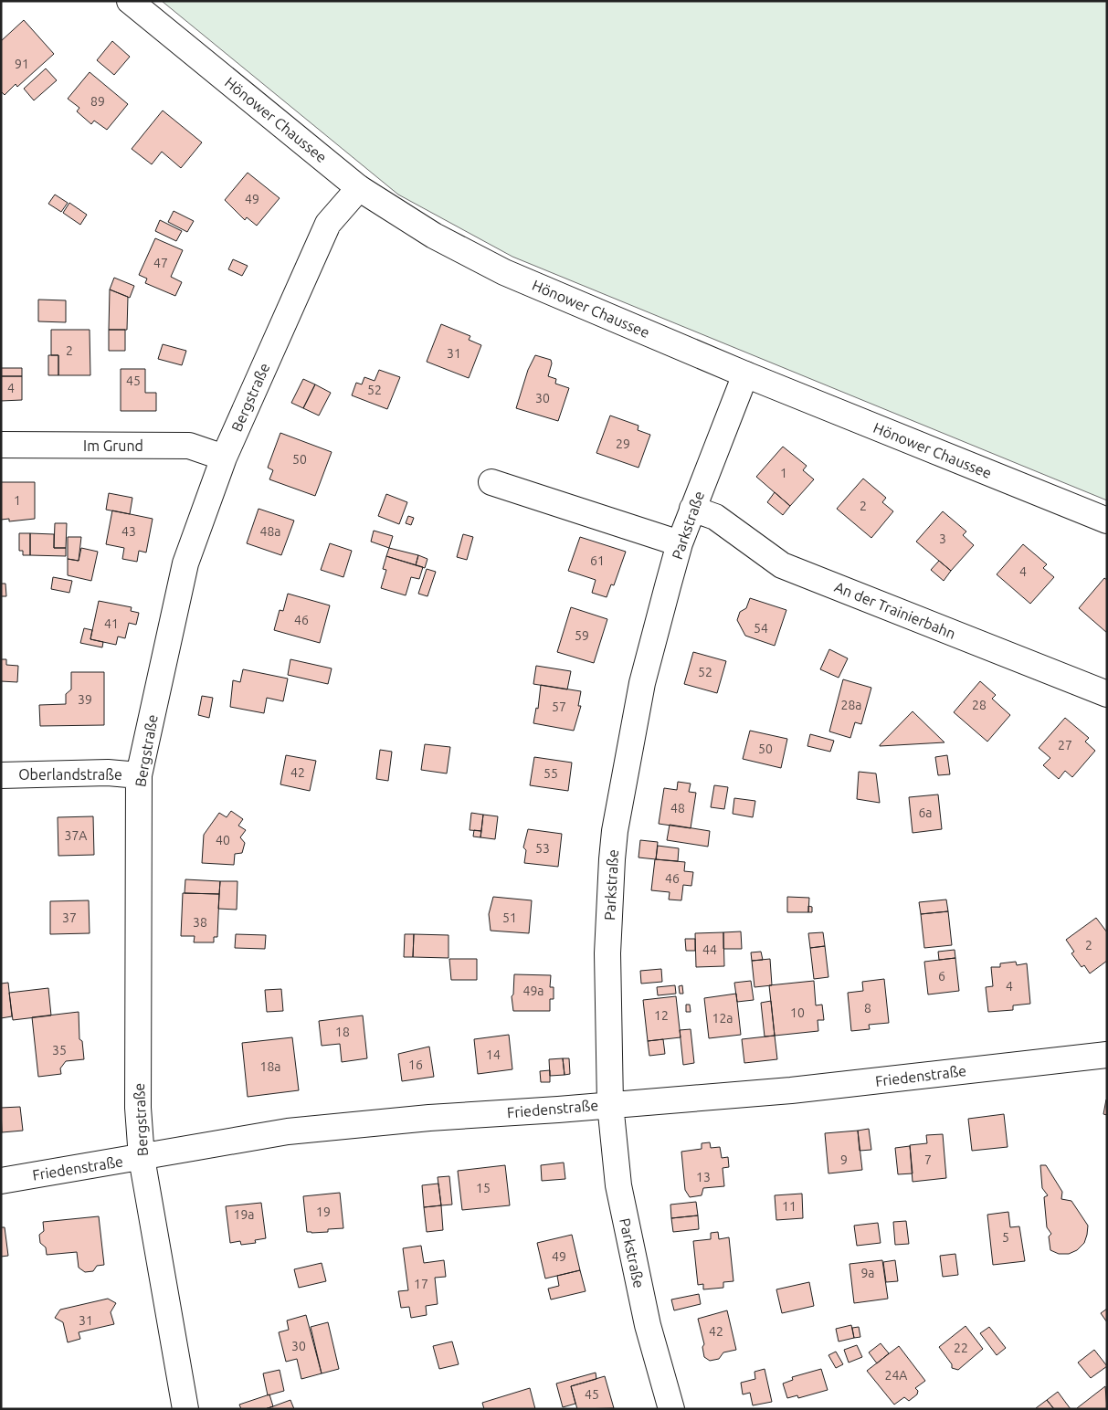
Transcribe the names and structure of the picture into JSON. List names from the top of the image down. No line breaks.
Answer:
{"streets":{"street":["Hönower Chaussee","Bergstraße","Im Grund","Parkstraße","An der Trainierbahn","Oberlandstraße","Friedenstraße"]},"crossings":[["Hönower Chaussee","Bergstraße"],["Hönower Chaussee","Parkstraße"],["Bergstraße","Im Grund"],["Bergstraße","Oberlandstraße"],["Bergstraße","Friedenstraße"],["Parkstraße","An der Trainierbahn"],["Parkstraße","Friedenstraße"]],"house_numbers":["91","89","49","47","2","31","45","4","52","30","29","50","1","1","2","43","48a","3","61","4","46","41","54","59","52","39","28a","28","57","27","50","42","55","48","6a","37A","40","53","46","37","51","38","2","44","6","4","49a","8","10","12","12a","18","35","14","16","18a","9","7","13","15","11","19","19a","5","49","9a","17","31","42","30","22","24A","45"]}
